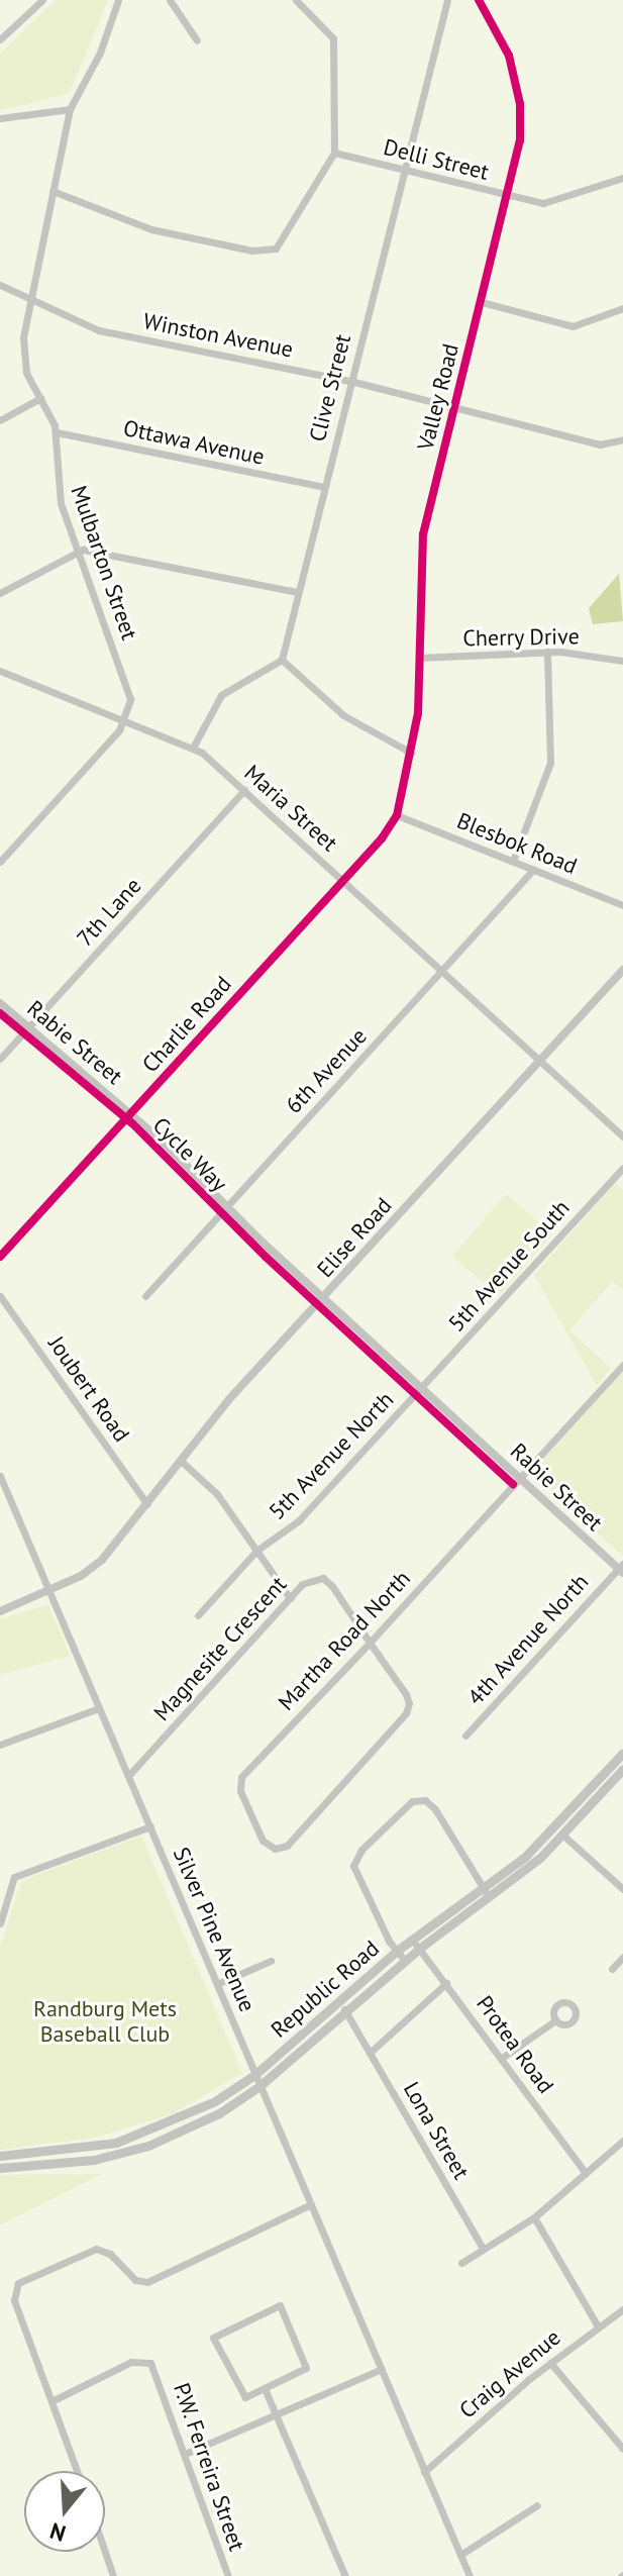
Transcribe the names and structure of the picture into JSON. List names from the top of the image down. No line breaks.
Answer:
{"streets":{"main road":["Republic Road"],"street":["Delli Street","Winston Avenue","Clive Street","Valley Road","Ottawa Avenue","Mulbarton Street","Cherry Drive","Maria Street","Blesbok Road","7th Lane","Charlie Road","Rabie Street","6th Avenue","Elise Road","5th Avenue South","Joubert Road","5th Avenue North","4th Avenue North","Martha Road North","Magnesite Crescent","Silver Pine Avenue","Protea Road","Lona Street","Craig Avenue","P.W. Ferreira Street"],"cycle path":["Cycle Way"]},"crossings":[["Delli Street","Clive Street"],["Delli Street","Valley Road"],["Winston Avenue","Clive Street"],["Winston Avenue","Valley Road"],["Winston Avenue","Mulbarton Street"],["Clive Street","Ottawa Avenue"],["Valley Road","Cherry Drive"],["Valley Road","Blesbok Road"],["Valley Road","Charlie Road"],["Ottawa Avenue","Mulbarton Street"],["Mulbarton Street","Maria Street"],["Maria Street","7th Lane"],["Maria Street","Charlie Road"],["Maria Street","6th Avenue"],["Maria Street","Elise Road"],["Blesbok Road","Charlie Road"],["Blesbok Road","6th Avenue"],["7th Lane","Rabie Street"],["Charlie Road","Rabie Street"],["Rabie Street","6th Avenue"],["Rabie Street","Elise Road"],["Rabie Street","5th Avenue South"],["Rabie Street","5th Avenue North"],["Rabie Street","4th Avenue North"],["Rabie Street","Martha Road North"],["Elise Road","Joubert Road"],["Elise Road","Silver Pine Avenue"],["5th Avenue South","5th Avenue North"],["Martha Road North","Magnesite Crescent"],["Magnesite Crescent","Silver Pine Avenue"],["Silver Pine Avenue","Republic Road"],["Silver Pine Avenue","Craig Avenue"],["Republic Road","Protea Road"],["Republic Road","Lona Street"]],"parks":["Randburg Mets Baseball Club"],"north":"bottom"}
